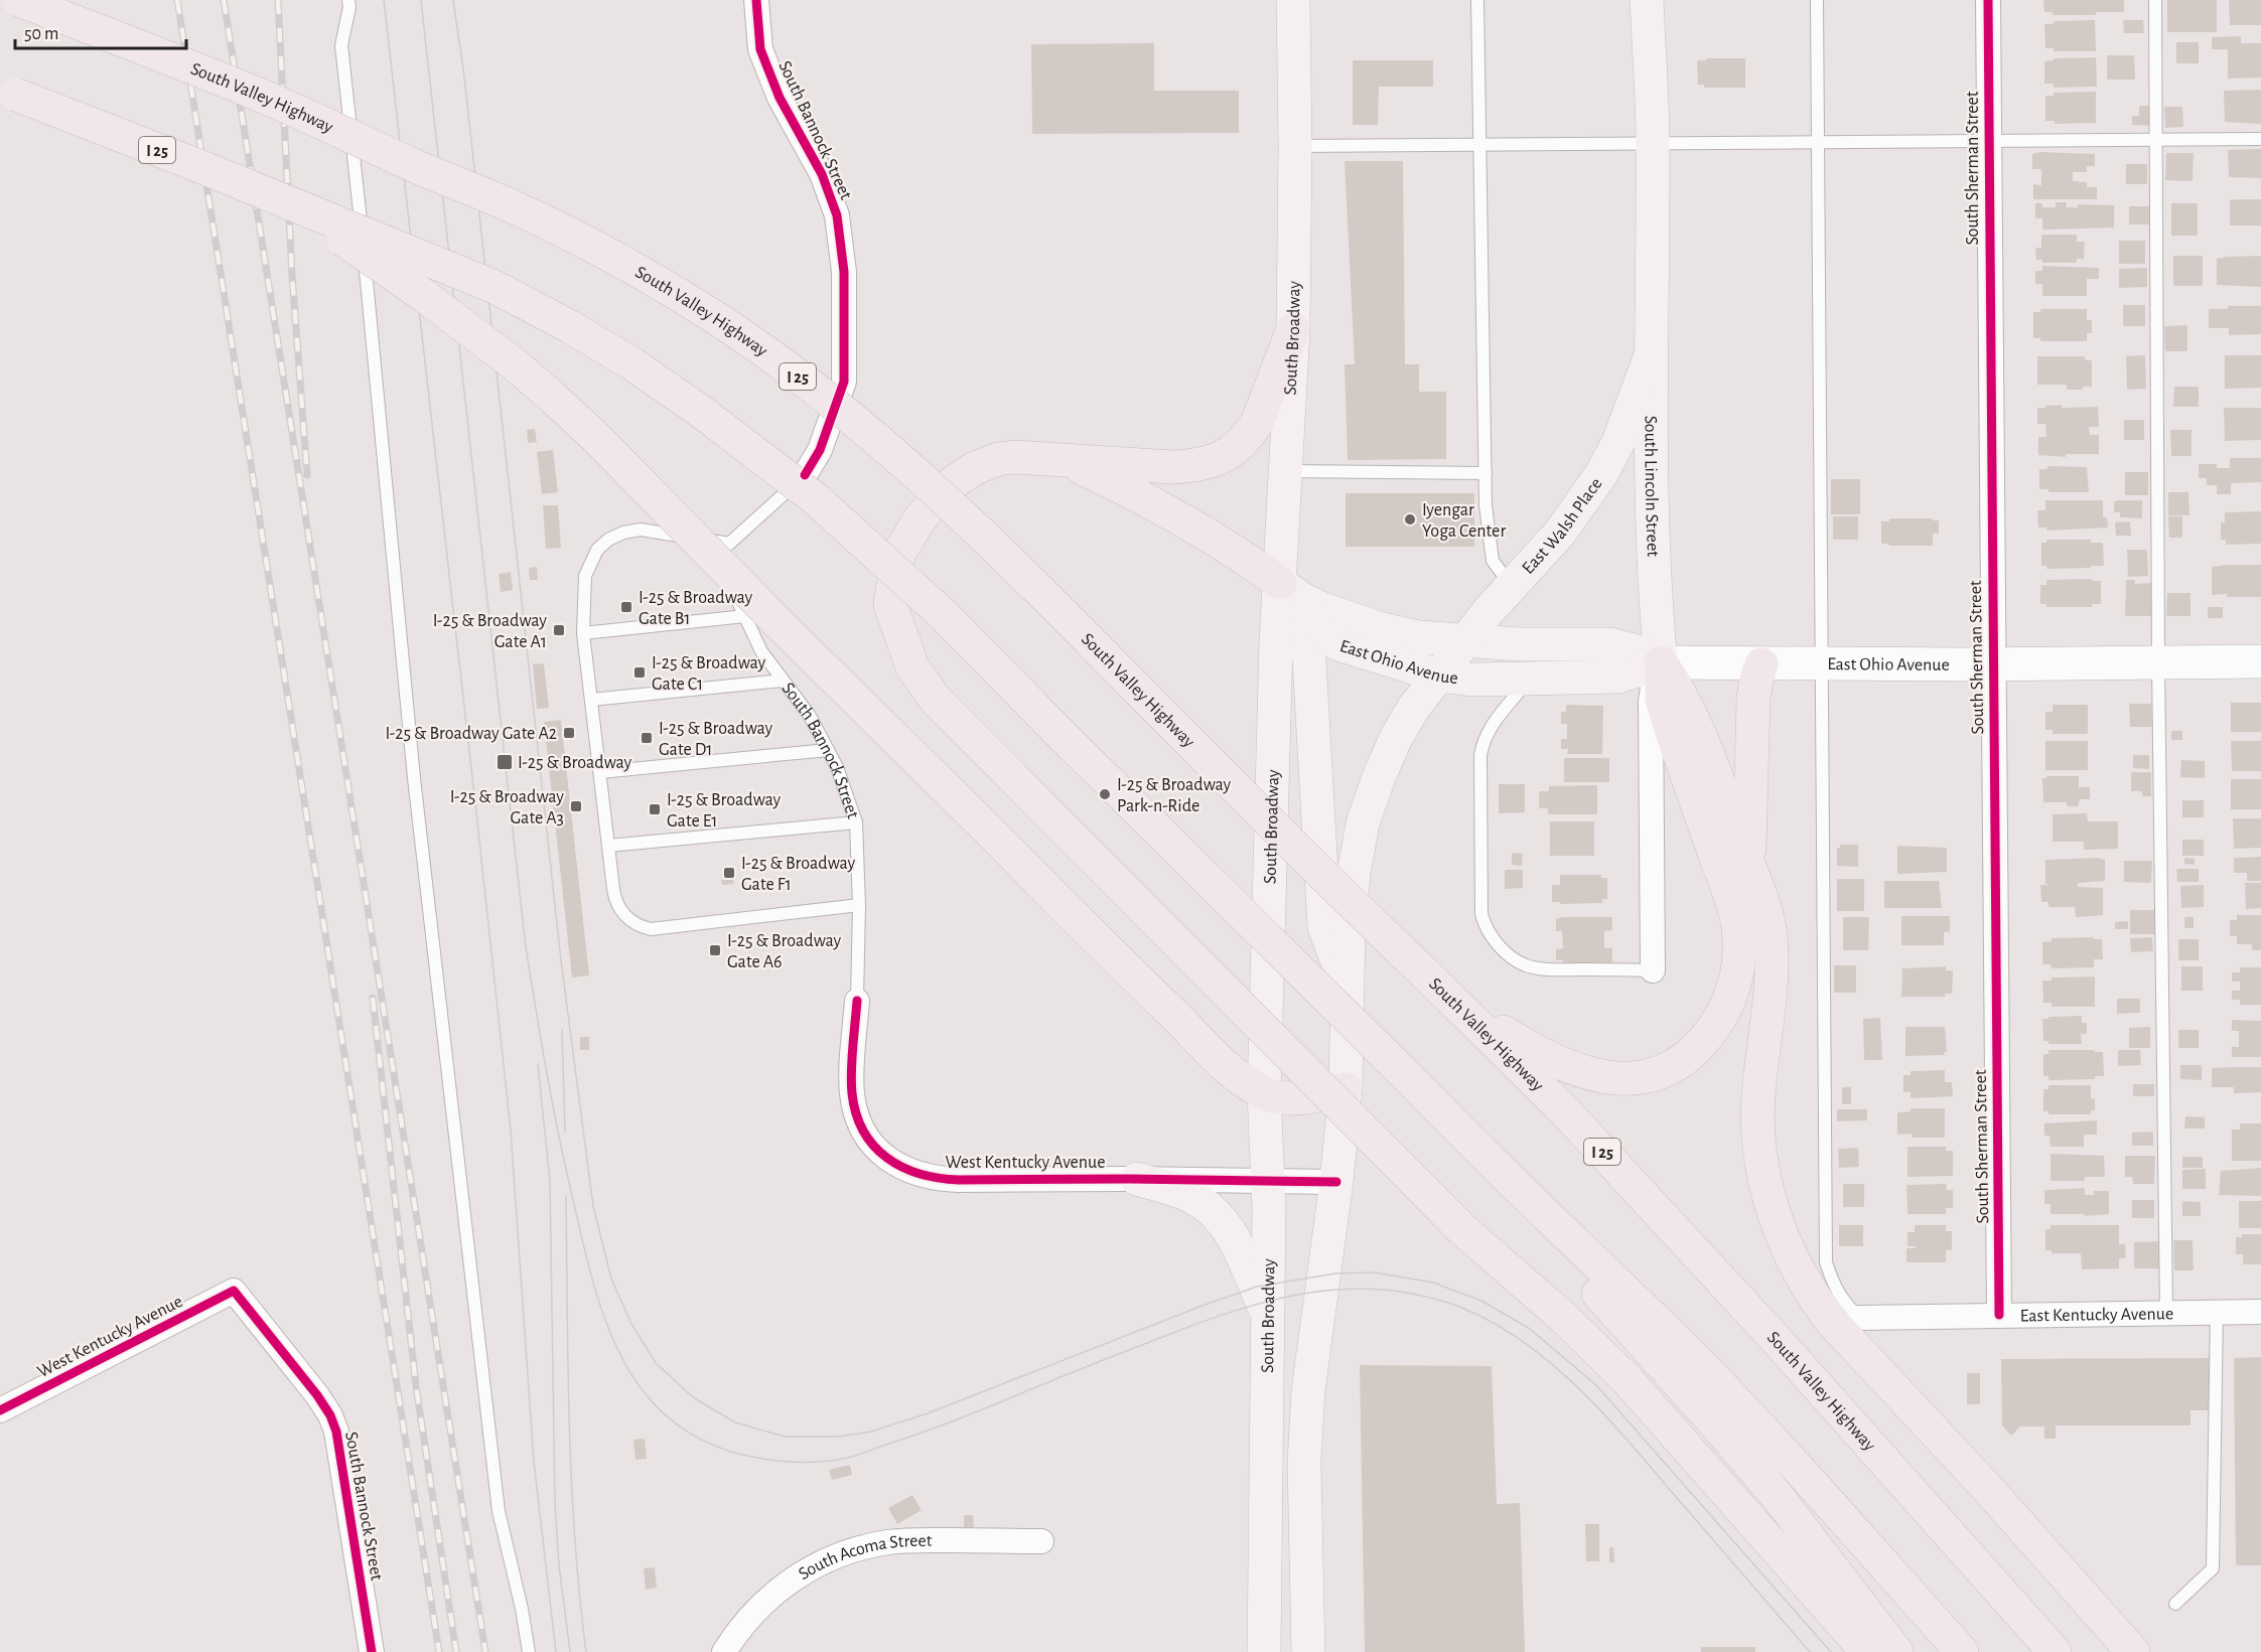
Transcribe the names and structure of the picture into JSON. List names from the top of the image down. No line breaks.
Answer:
{"streets":{"highway":["South Valley Highway","I 25"],"main road":["South Broadway","South Lincoln Street","East Walsh Place","East Ohio Avenue"],"street":["South Bannock Street","South Sherman Street","West Kentucky Avenue","East Kentucky Avenue","South Acoma Street"]},"crossings":[["South Bannock Street","West Kentucky Avenue"],["South Sherman Street","East Ohio Avenue"],["South Sherman Street","East Kentucky Avenue"],["South Broadway","East Ohio Avenue"],["South Broadway","West Kentucky Avenue"],["South Lincoln Street","East Walsh Place"],["South Lincoln Street","East Ohio Avenue"],["East Walsh Place","East Ohio Avenue"]],"places":{"other":["Iyengar Yoga Center","I-25 & Broadway Park-n-Ride"],"transit":["I-25 & Broadway Gate B1","I-25 & Broadway Gate A1","I-25 & Broadway Gate C1","I-25 & Broadway Gate A2","I-25 & Broadway Gate D1","I-25 & Broadway","I-25 & Broadway Gate A3","I-25 & Broadway Gate E1","I-25 & Broadway Gate F1","I-25 & Broadway Gate A6"]},"scale_bar":"50 m"}
